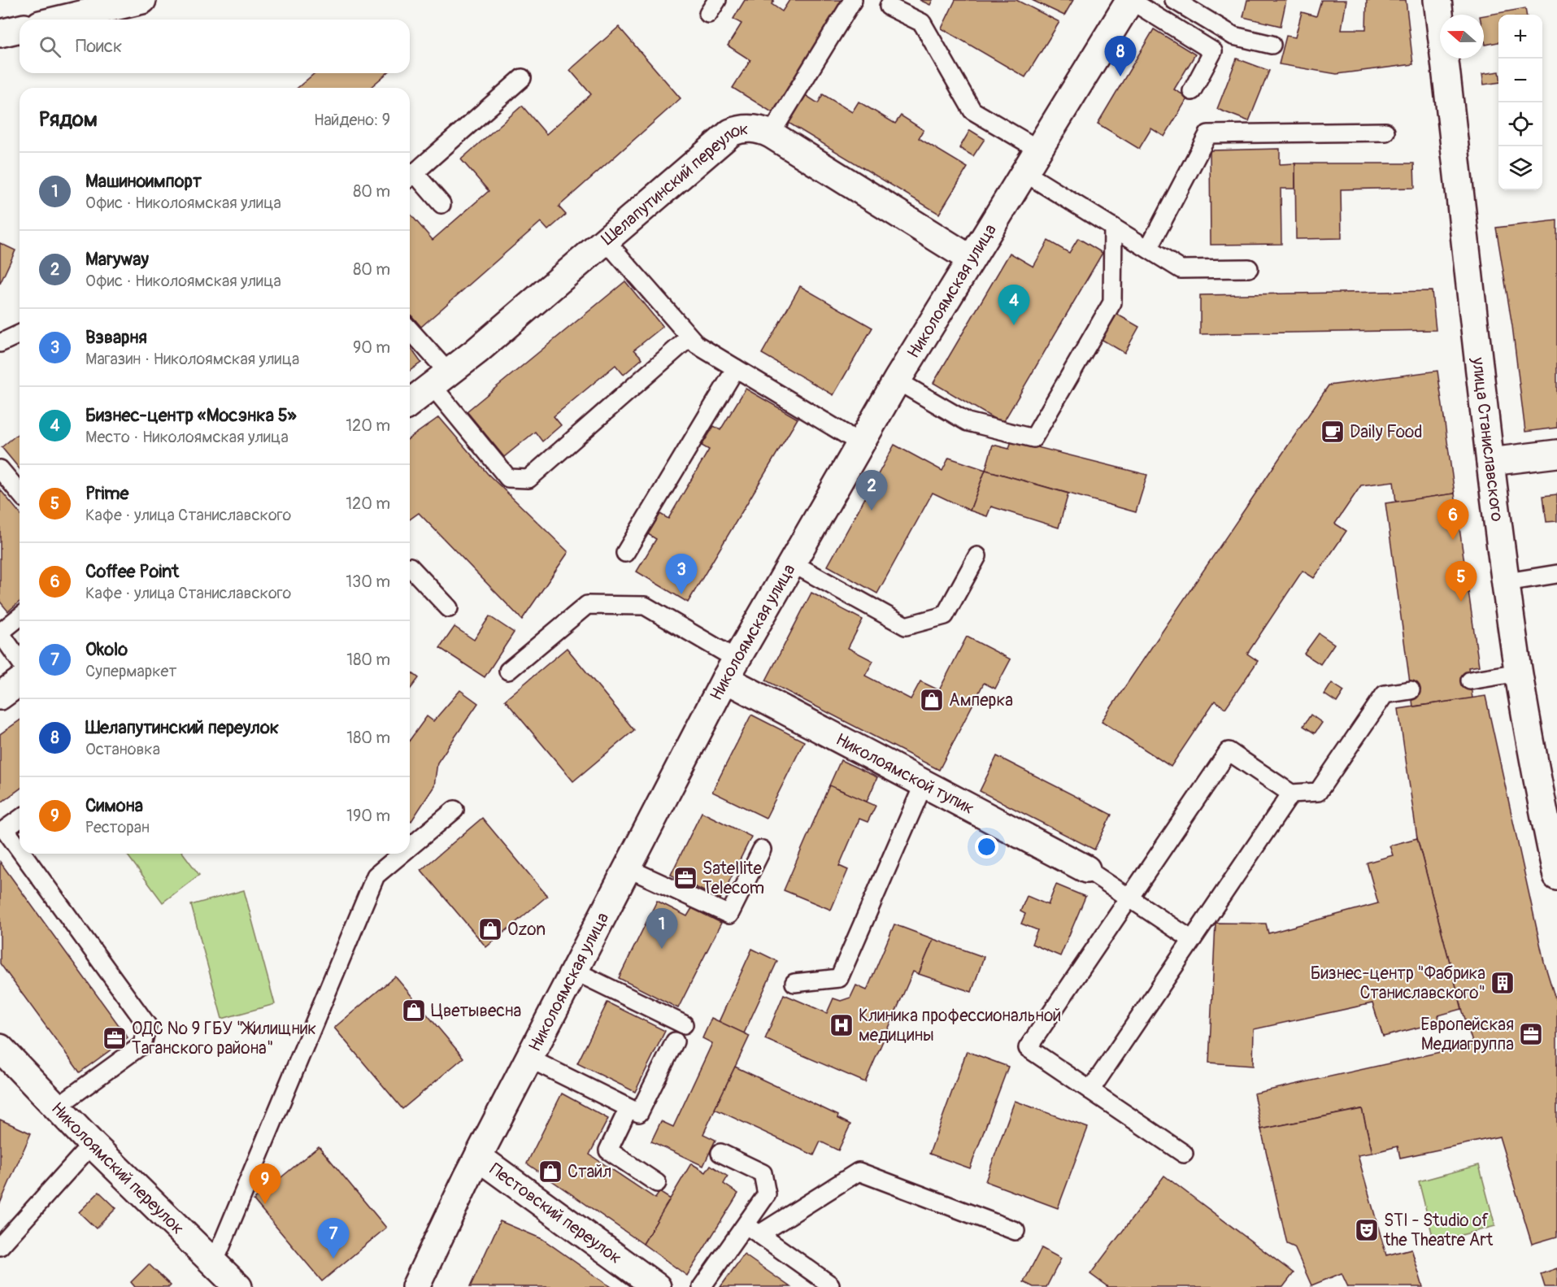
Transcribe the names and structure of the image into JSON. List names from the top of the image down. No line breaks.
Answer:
{"streets":{"street":["Шелапутинский переулок","Николоямская улица","улица Станиславского","Николоямской тупик","Николоямский переулок","Пестовский переулок"]},"crossings":[["Шелапутинский переулок","Николоямская улица"],["Николоямская улица","Николоямской тупик"],["Николоямская улица","Пестовский переулок"]],"places":{"cafe":["Daily Food"],"shop":["Амперка","Ozon","Цветывесна","Стайл"],"office":["Satellite Telecom","Европейская Медиагруппа","ОДС № 9 ГБУ \"Жилищник Таганского района\""],"building":["Бизнес-центр \"Фабрика Станиславского\""],"hospital":["Клиника профессиональной медицины"],"theatre":["STI - Studio of the Theatre Art"]},"north":"left","page":{"map_buttons":["+","−"],"search":"Поиск","pins":["8","4","2","6","3","5","1","9","7"],"heading":["Рядом","Найдено: 9"],"list":[{"mark":"1","name":"Машиноимпорт","note":"Офис · Николоямская улица","value":"80 m"},{"mark":"2","name":"Maryway","note":"Офис · Николоямская улица","value":"80 m"},{"mark":"3","name":"Взварня","note":"Магазин · Николоямская улица","value":"90 m"},{"mark":"4","name":"Бизнес-центр «Мосэнка 5»","note":"Место · Николоямская улица","value":"120 m"},{"mark":"5","name":"Prime","note":"Кафе · улица Станиславского","value":"120 m"},{"mark":"6","name":"Coffee Point","note":"Кафе · улица Станиславского","value":"130 m"},{"mark":"7","name":"Okolo","note":"Супермаркет","value":"180 m"},{"mark":"8","name":"Шелапутинский переулок","note":"Остановка","value":"180 m"},{"mark":"9","name":"Симона","note":"Ресторан","value":"190 m"}]}}
